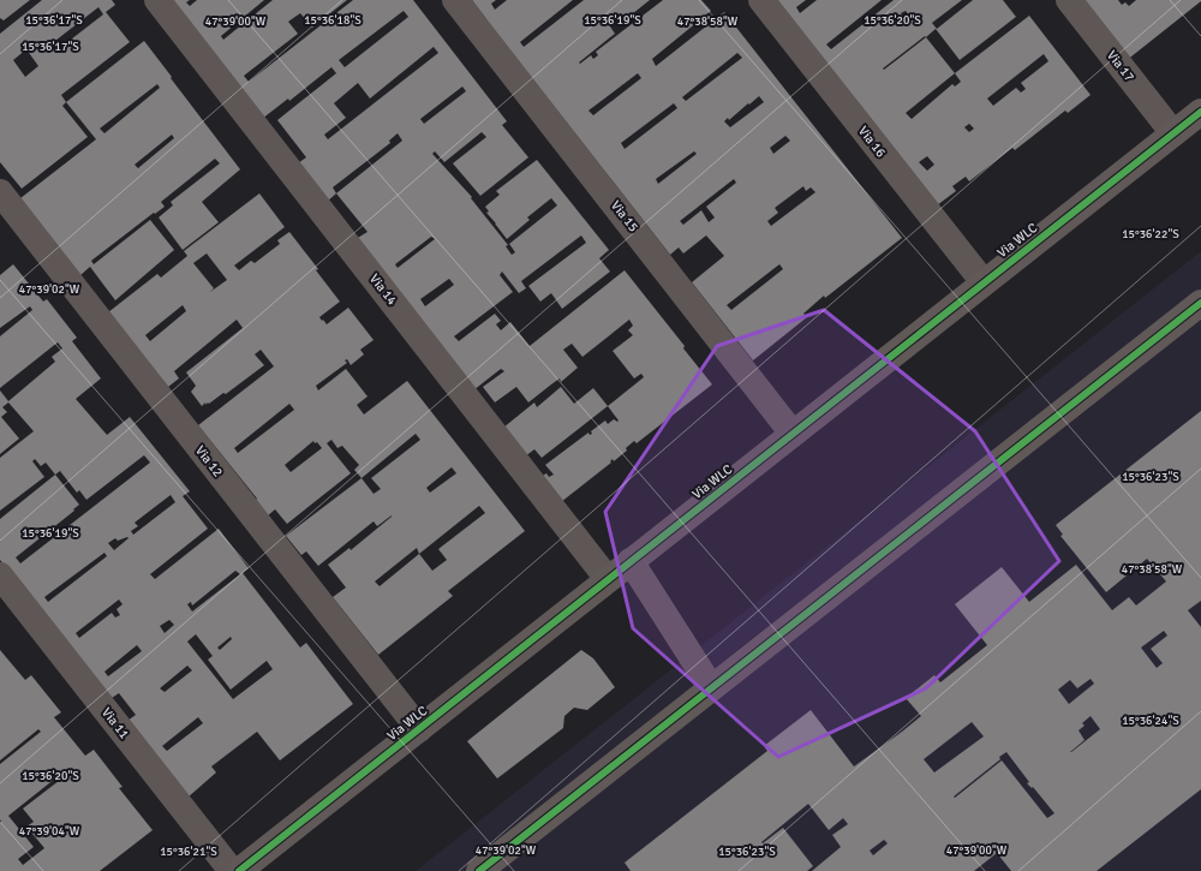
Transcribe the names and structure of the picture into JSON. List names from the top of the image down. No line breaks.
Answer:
{"streets":{"street":["Via 17","Via 16","Via 15","Via WLC","Via 14","Via 12","Via 11"]},"crossings":[["Via 17","Via WLC"],["Via 16","Via WLC"],["Via 15","Via WLC"],["Via WLC","Via 14"],["Via WLC","Via 12"]],"coordinates":["15°36'18\"S","15°36'19\"S","15°36'20\"S","15°36'17\"S","47°39'00\"W","47°38'58\"W","15°36'22\"S","47°39'02\"W","15°36'23\"S","15°36'24\"S","47°39'04\"W","15°36'21\"S"]}
